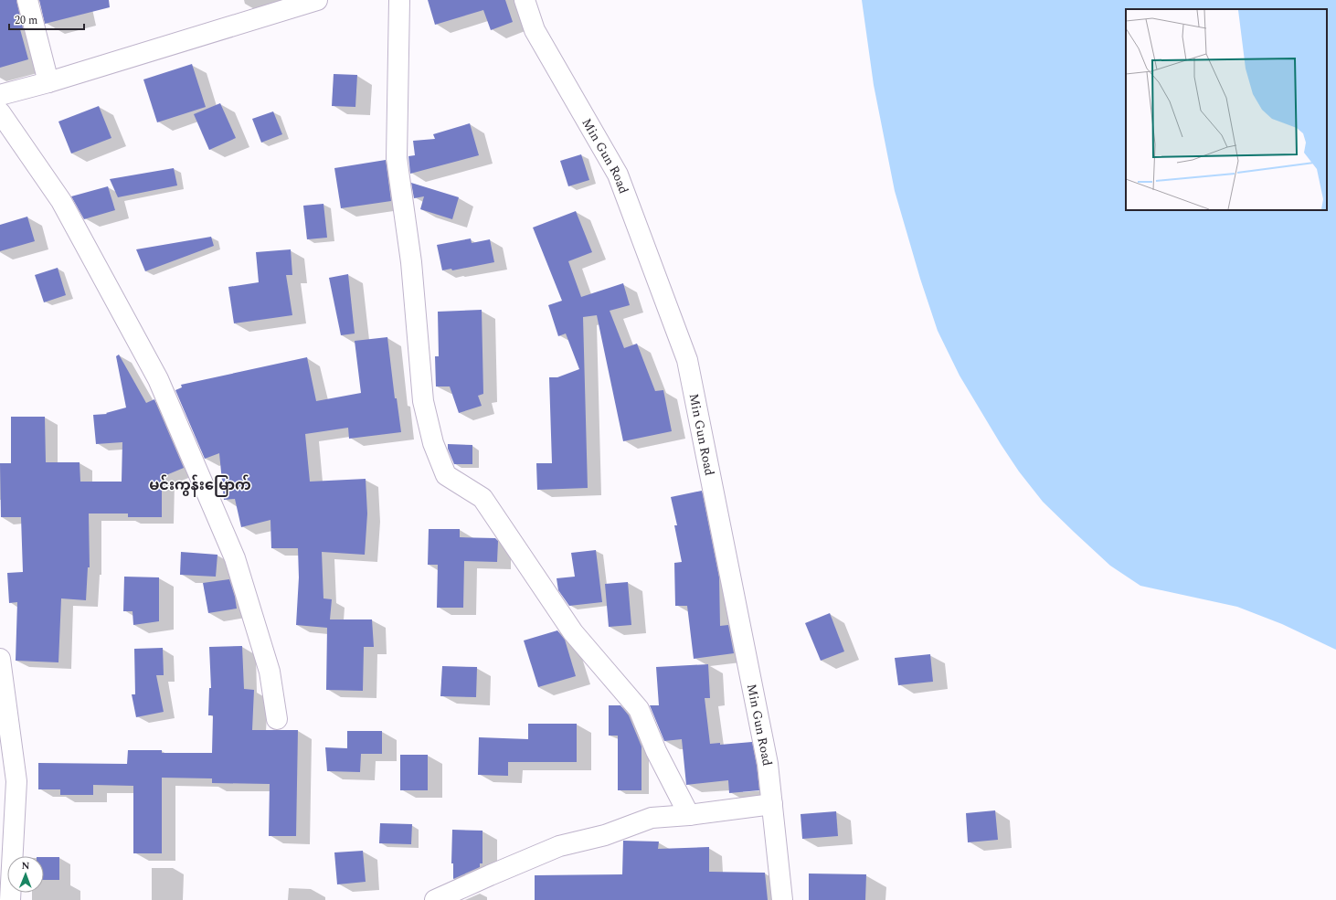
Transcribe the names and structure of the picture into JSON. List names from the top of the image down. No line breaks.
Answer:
{"streets":{"street":["Min Gun Road"]},"districts":["မင်းကွန်းမြောက်"],"scale_bar":"20 m","north":"top"}
